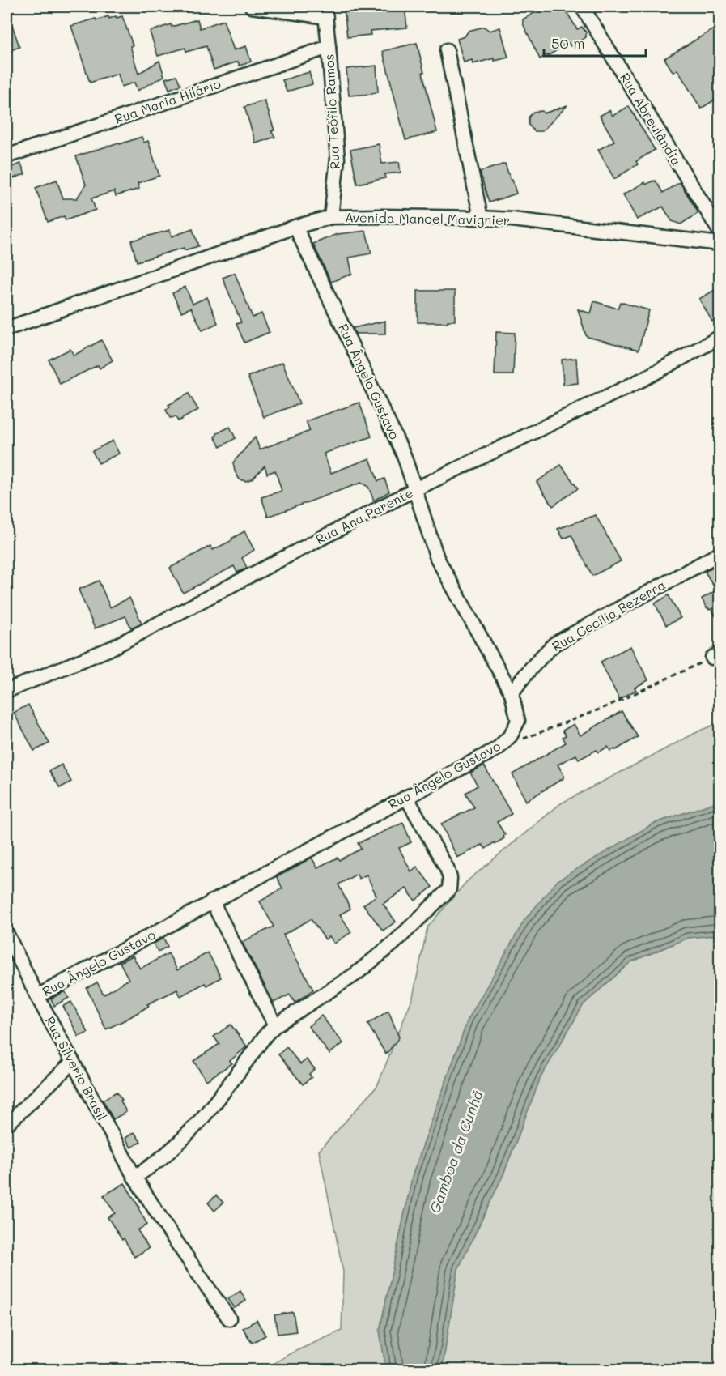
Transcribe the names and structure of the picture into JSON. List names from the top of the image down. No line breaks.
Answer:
{"streets":{"street":["Rua Maria Hilário","Rua Teófilo Ramos","Rua Abreulândia","Avenida Manoel Mavignier","Rua Ângelo Gustavo","Rua Ana Parente","Rua Cecília Bezerra","Rua Silverio Brasil"]},"crossings":[["Rua Maria Hilário","Rua Teófilo Ramos"],["Rua Teófilo Ramos","Avenida Manoel Mavignier"],["Avenida Manoel Mavignier","Rua Ângelo Gustavo"],["Rua Ângelo Gustavo","Rua Ana Parente"],["Rua Ângelo Gustavo","Rua Cecília Bezerra"],["Rua Ângelo Gustavo","Rua Silverio Brasil"]],"water":["Gamboa da Cunhã"],"scale_bar":"50 m"}
